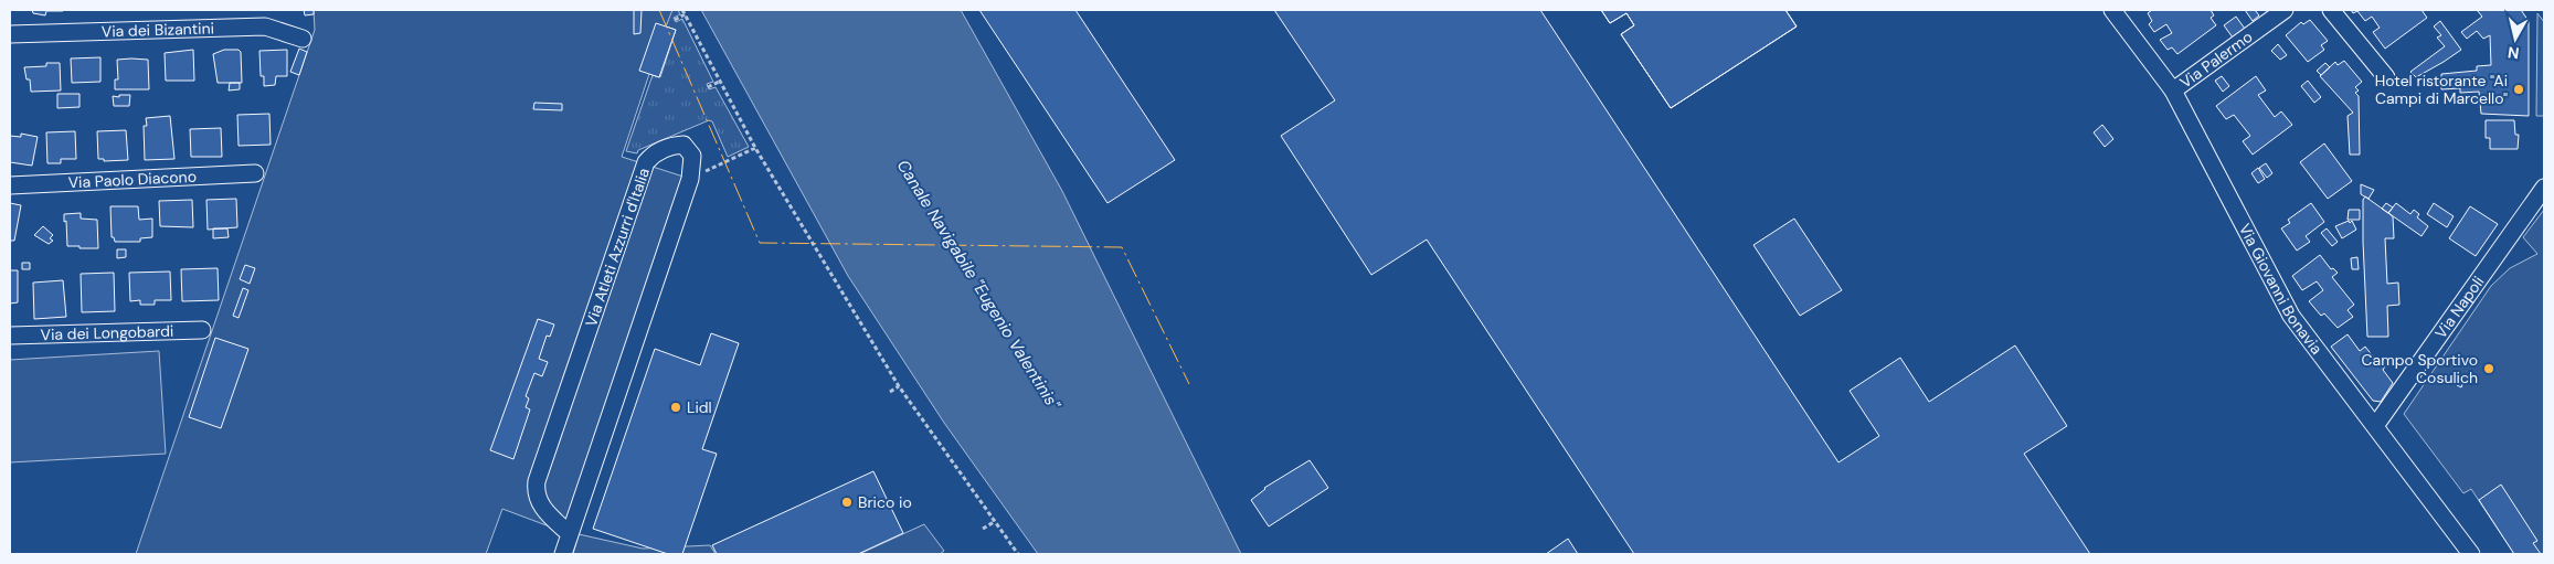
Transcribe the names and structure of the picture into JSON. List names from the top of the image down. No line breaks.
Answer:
{"streets":{"street":["Via dei Bizantini","Via Palermo","Via Paolo Diacono","Via Atleti Azzurri d'Italia","Via Giovanni Bonavia","Via Napoli","Via dei Longobardi"]},"crossings":[["Via Palermo","Via Giovanni Bonavia"],["Via Giovanni Bonavia","Via Napoli"]],"water":["Canale Navigabile \"Eugenio Valentinis\""],"places":["Hotel ristorante \"Ai Campi di Marcello\"","Campo Sportivo Cosulich","Lidl","Brico io"],"north":"bottom"}
